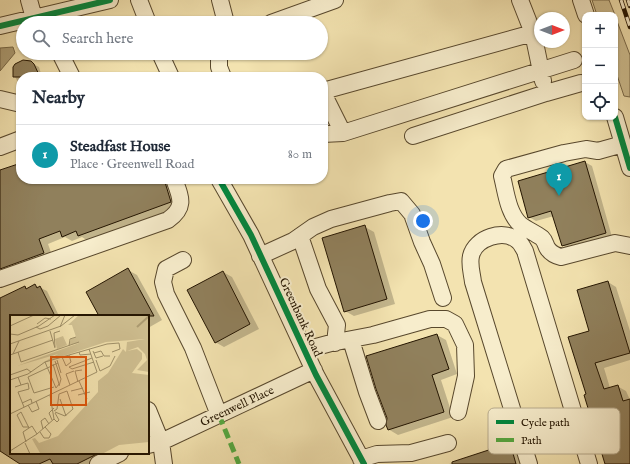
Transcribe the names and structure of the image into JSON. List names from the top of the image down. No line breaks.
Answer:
{"streets":{"street":["Greenbank Road","Greenwell Place"]},"crossings":[["Greenbank Road","Greenwell Place"]],"legend":["Cycle path","Path"],"north":"right","page":{"map_buttons":["+","−"],"search":"Search here","heading":"Nearby","list":[{"mark":"1","name":"Steadfast House","note":"Place · Greenwell Road","value":"80 m"}],"pins":"1"}}
